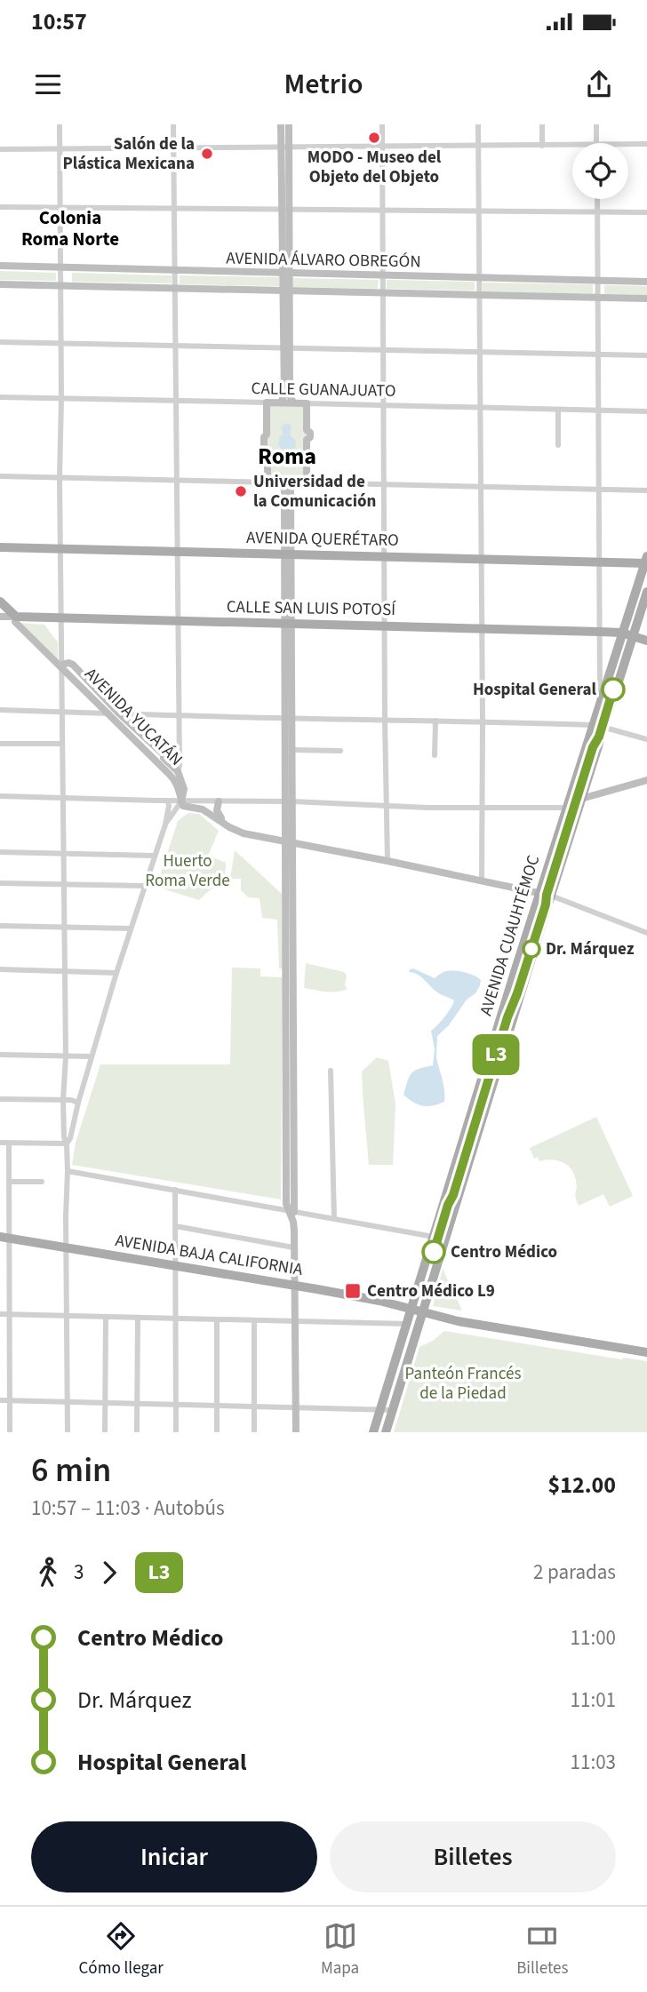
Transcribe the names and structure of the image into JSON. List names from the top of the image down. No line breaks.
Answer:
{"streets":{"main road":["AVENIDA QUERÉTARO","CALLE SAN LUIS POTOSÍ","AVENIDA YUCATÁN","AVENIDA CUAUHTÉMOC","AVENIDA BAJA CALIFORNIA"],"street":["AVENIDA ÁLVARO OBREGÓN","CALLE GUANAJUATO"]},"crossings":[["AVENIDA QUERÉTARO","AVENIDA CUAUHTÉMOC"],["CALLE SAN LUIS POTOSÍ","AVENIDA YUCATÁN"],["CALLE SAN LUIS POTOSÍ","AVENIDA CUAUHTÉMOC"],["AVENIDA CUAUHTÉMOC","AVENIDA BAJA CALIFORNIA"]],"districts":["Colonia Roma Norte","Roma"],"parks":["Huerto Roma Verde","Panteón Francés de la Piedad"],"places":{"other":["MODO - Museo del Objeto del Objeto","Salón de la Plástica Mexicana","Universidad de la Comunicación","Hospital General","Dr. Márquez","Centro Médico"],"transit":["Centro Médico L9"]},"lines":["bus line L3"],"page":{"status":"10:57","header":"Metrio","on_map":"L3","heading":["6 min","10:57 – 11:03 · Autobús","$12.00"],"legs":["3","L3","2 paradas"],"list":[{"name":"Centro Médico","value":"11:00"},{"name":"Dr. Márquez","value":"11:01"},{"name":"Hospital General","value":"11:03"}],"buttons":["Iniciar","Billetes"],"tabs":["Cómo llegar","Mapa","Billetes"]}}
